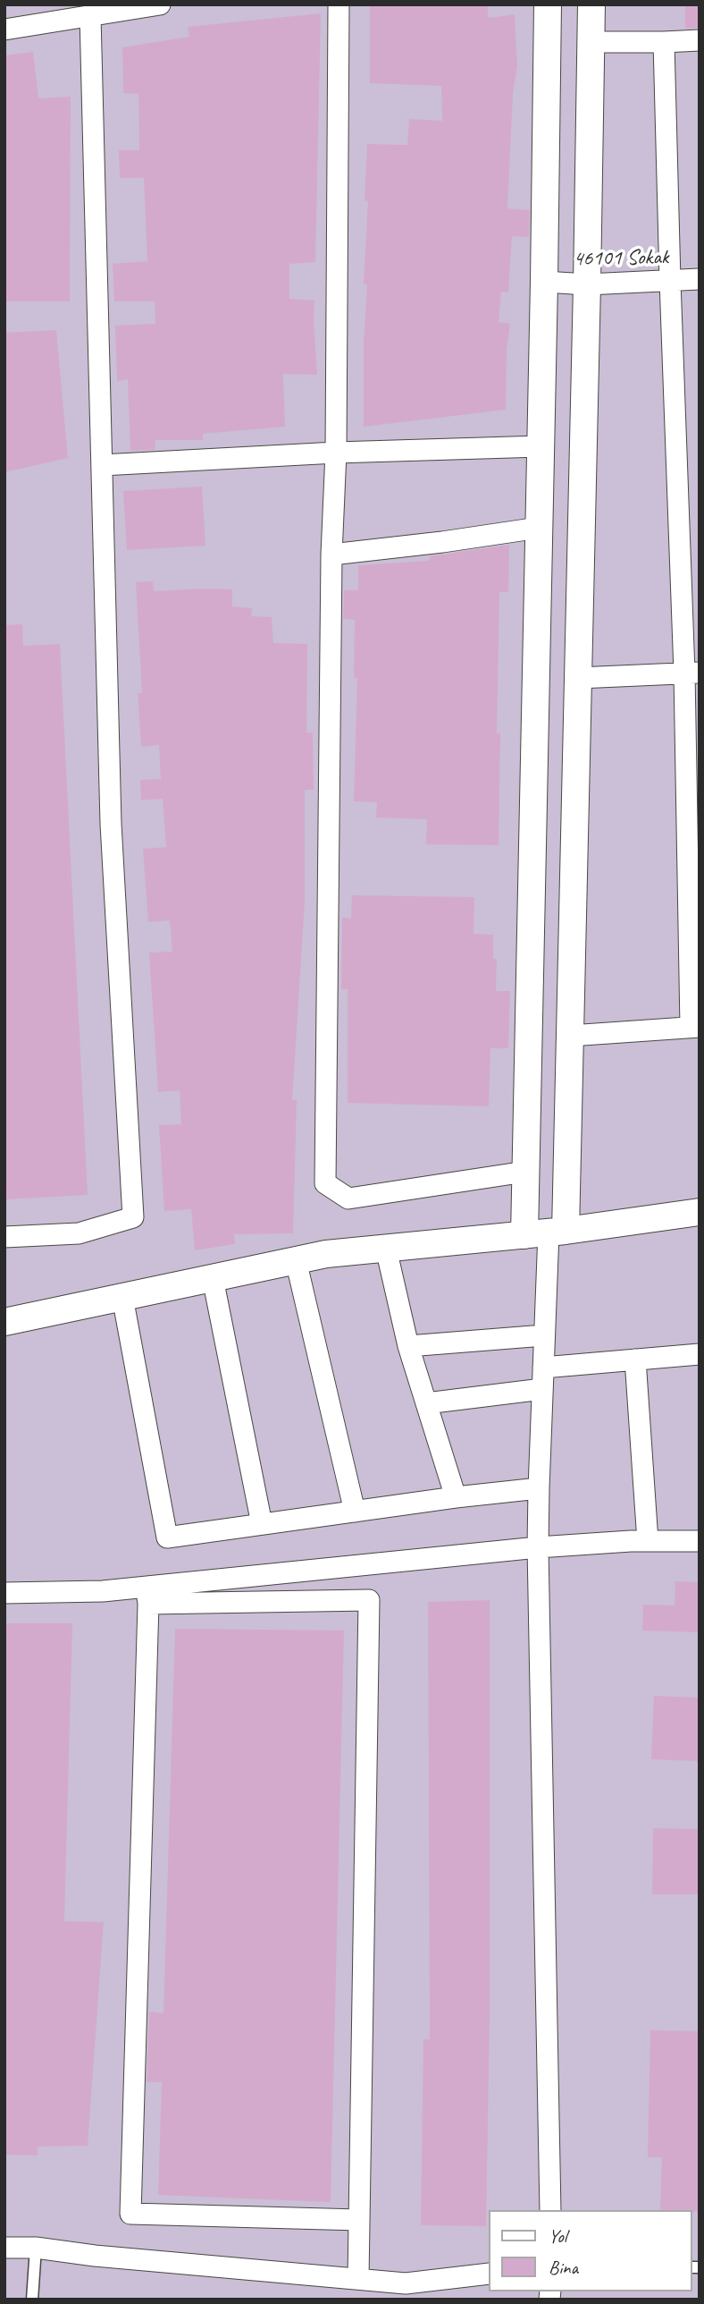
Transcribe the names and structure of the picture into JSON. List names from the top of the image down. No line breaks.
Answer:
{"streets":{"street":["46101 Sokak"]},"legend":["Yol","Bina"]}
